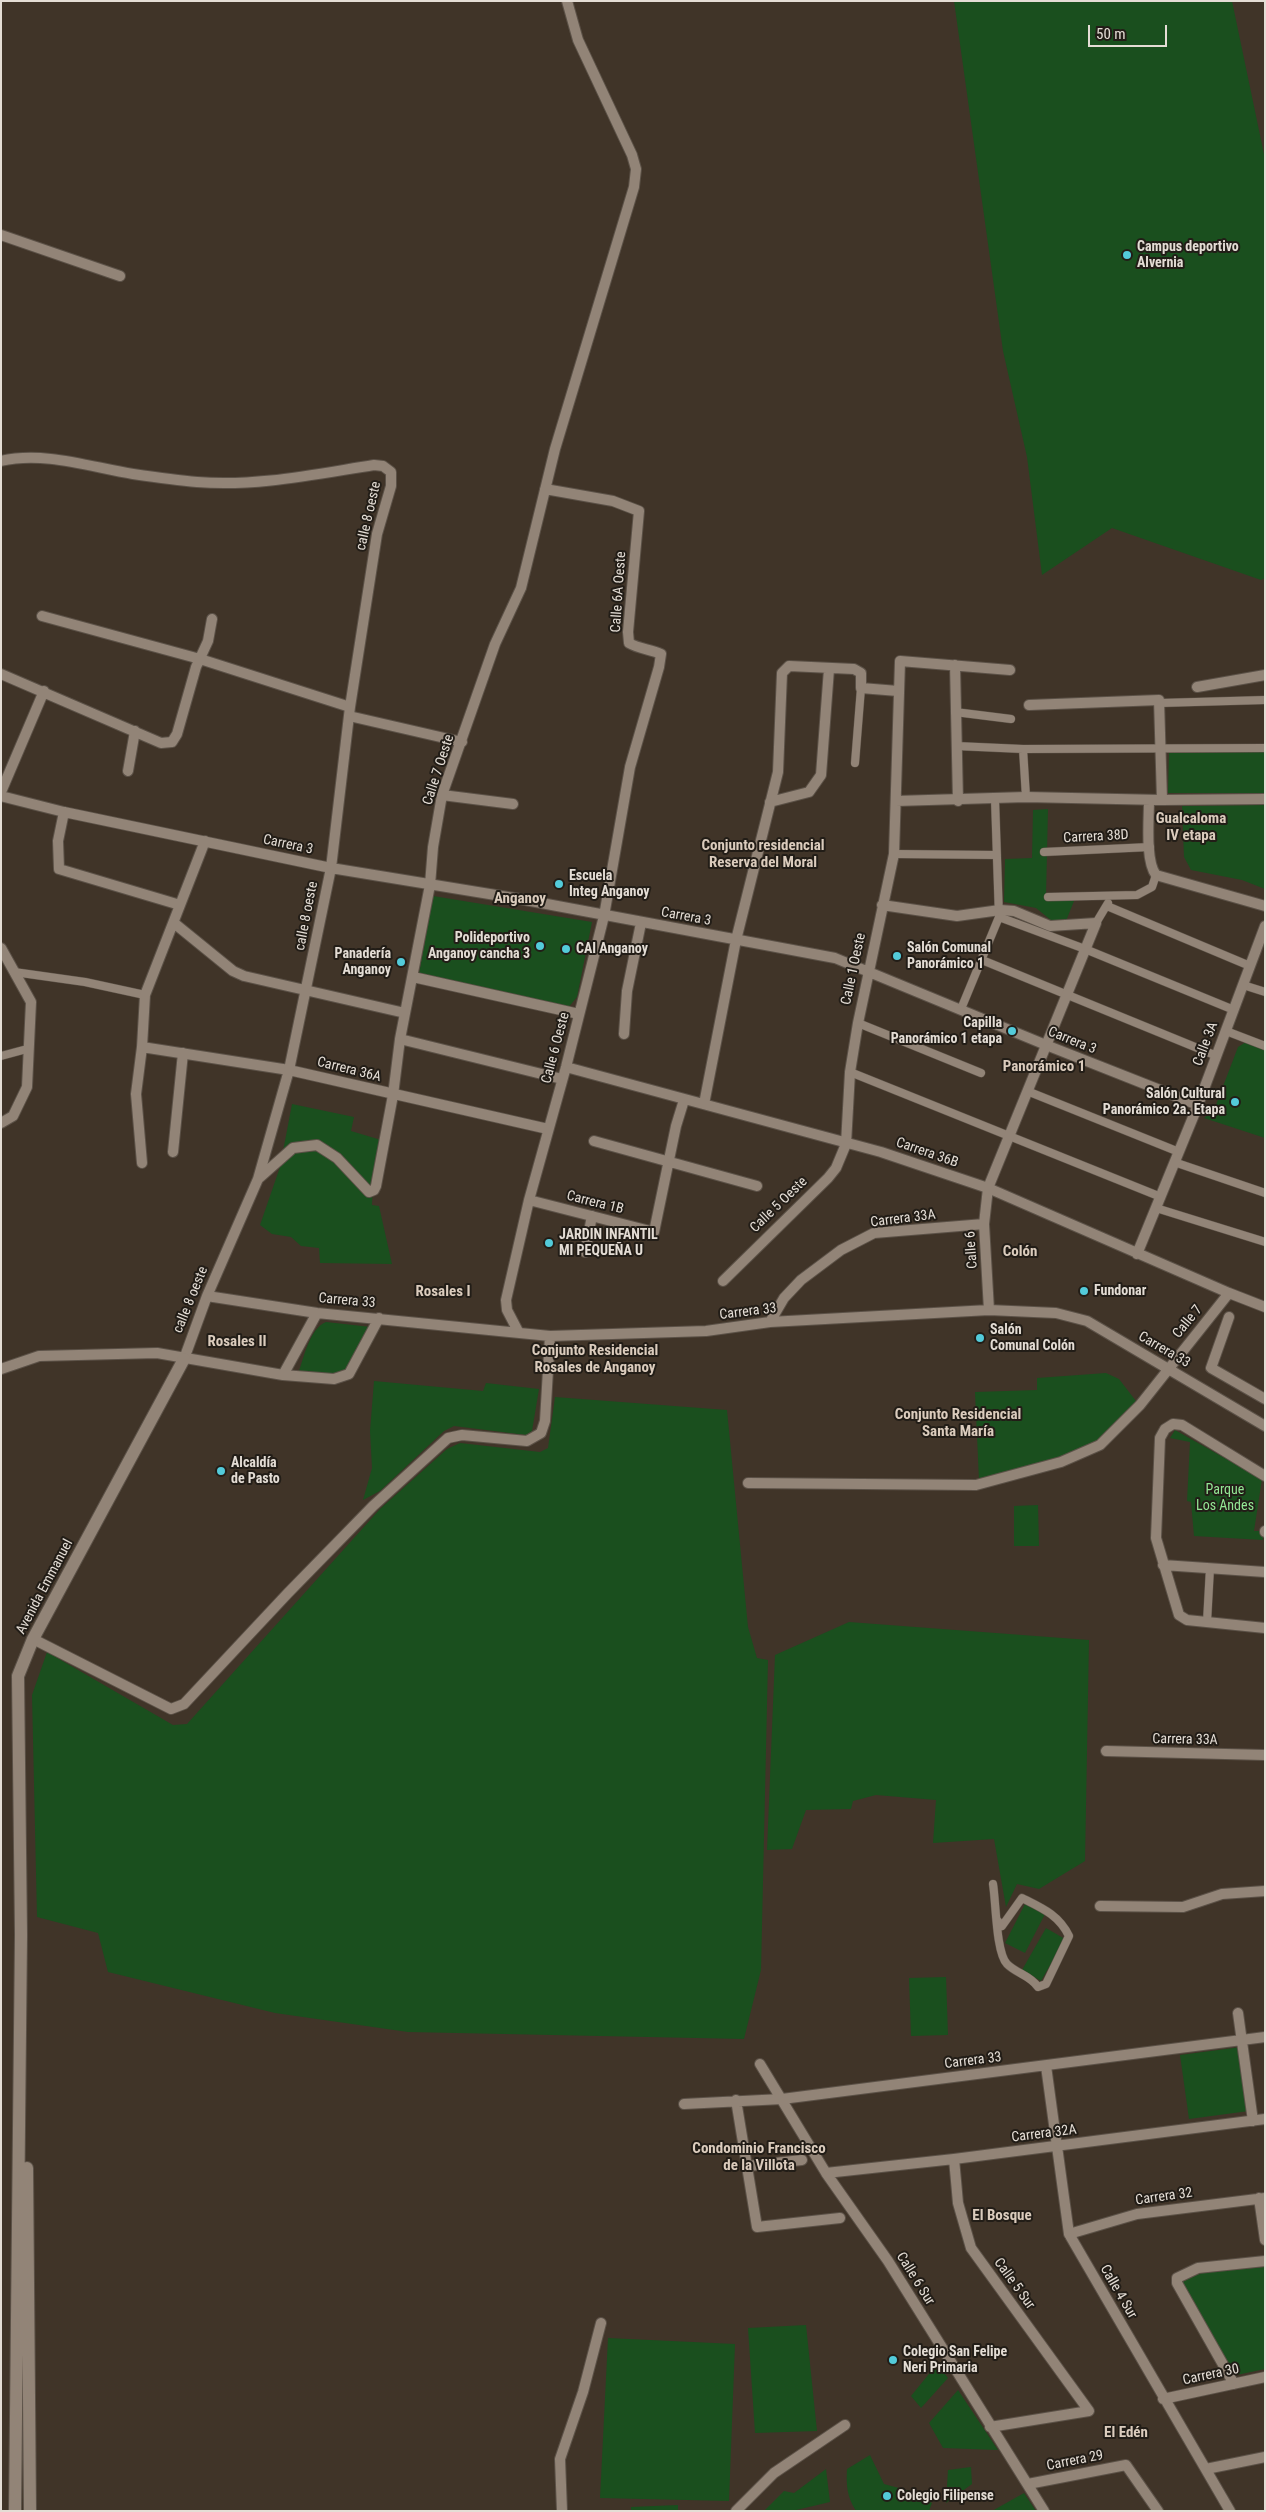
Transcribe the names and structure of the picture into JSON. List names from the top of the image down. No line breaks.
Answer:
{"streets":{"street":["calle 8 oeste","Calle 6A Oeste","Calle 7 Oeste","Carrera 38D","Carrera 3","Calle 1 Oeste","Calle 3A","Calle 6 Oeste","Carrera 36A","Carrera 36B","Carrera 1B","Calle 5 Oeste","Carrera 33A","Calle 6","Carrera 33","Calle 7","Avenida Emmanuel","Carrera 32A","Carrera 32","Calle 6 Sur","Calle 5 Sur","Calle 4 Sur","Carrera 30","Carrera 29"]},"crossings":[["calle 8 oeste","Calle 7 Oeste"],["calle 8 oeste","Carrera 3"],["calle 8 oeste","Carrera 36A"],["calle 8 oeste","Carrera 33"],["calle 8 oeste","Avenida Emmanuel"],["Calle 6A Oeste","Calle 7 Oeste"],["Calle 6A Oeste","Calle 6 Oeste"],["Calle 7 Oeste","Carrera 3"],["Calle 7 Oeste","Carrera 36A"],["Carrera 3","Calle 1 Oeste"],["Carrera 3","Calle 3A"],["Carrera 3","Calle 6 Oeste"],["Carrera 3","Calle 6"],["Calle 1 Oeste","Carrera 36B"],["Calle 1 Oeste","Calle 5 Oeste"],["Calle 3A","Carrera 36B"],["Calle 6 Oeste","Carrera 36A"],["Calle 6 Oeste","Carrera 36B"],["Calle 6 Oeste","Carrera 1B"],["Calle 6 Oeste","Carrera 33"],["Carrera 36B","Calle 5 Oeste"],["Carrera 36B","Calle 6"],["Carrera 36B","Calle 7"],["Carrera 33A","Calle 6"],["Carrera 33A","Carrera 33"],["Calle 6","Carrera 33"],["Carrera 33","Calle 7"],["Carrera 33","Calle 6 Sur"],["Carrera 33","Calle 4 Sur"],["Carrera 32A","Calle 6 Sur"],["Carrera 32A","Calle 5 Sur"],["Carrera 32A","Calle 4 Sur"],["Carrera 32","Calle 4 Sur"],["Calle 6 Sur","Calle 5 Sur"],["Calle 6 Sur","Carrera 29"],["Calle 4 Sur","Carrera 30"]],"districts":["Gualcaloma IV etapa","Conjunto residencial Reserva del Moral","Anganoy","Panorámico 1","Colón","Rosales I","Rosales II","Conjunto Residencial Rosales de Anganoy","Conjunto Residencial Santa María","Condominio Francisco de la Villota","El Bosque","El Edén"],"parks":["Parque Los Andes"],"places":["Campus deportivo Alvernia","Escuela Integ Anganoy","Polideportivo Anganoy cancha 3","CAI Anganoy","Salón Comunal Panorámico 1","Panadería Anganoy","Capilla Panorámico 1 etapa","Salón Cultural Panorámico 2a. Etapa","JARDIN INFANTIL MI PEQUEÑA U","Fundonar","Salón Comunal Colón","Alcaldía de Pasto","Colegio San Felipe Neri Primaria","Colegio Filipense"],"scale_bar":"50 m"}
